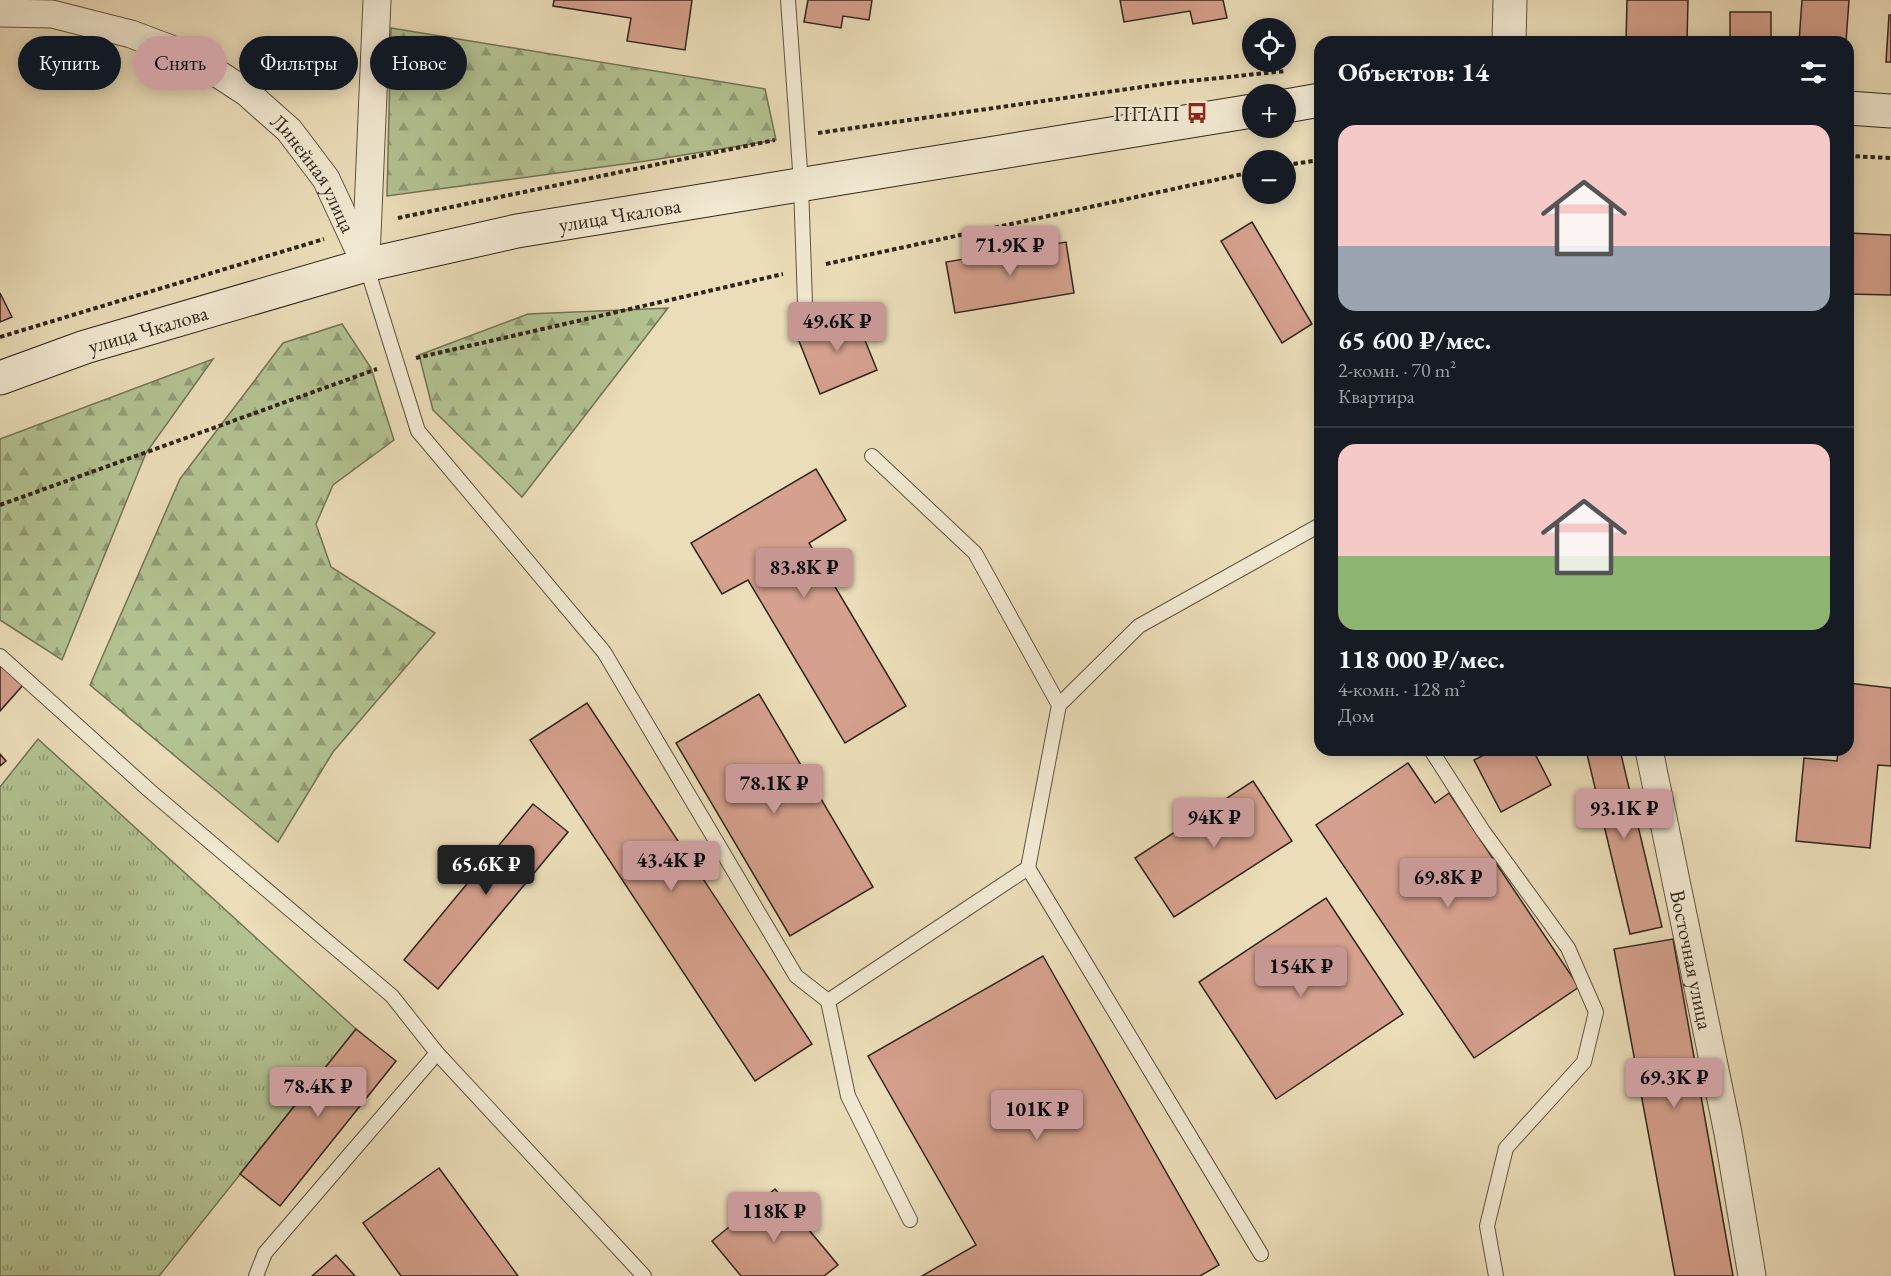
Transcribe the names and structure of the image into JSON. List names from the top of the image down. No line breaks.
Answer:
{"streets":{"main road":["улица Чкалова"],"street":["Линейная улица","Восточная улица"]},"crossings":[["Линейная улица","улица Чкалова"]],"places":{"bus stop":["ППАП"]},"page":{"map_buttons":["+","−"],"chip":["Купить","Снять","Фильтры","Новое"],"heading":"Объектов: 14","list":[{"name":"65 600 ₽/мес.","note":"2-комн. · 70 m² · Квартира"},{"name":"118 000 ₽/мес.","note":"4-комн. · 128 m² · Дом"}],"price":["71.9K ₽","49.6K ₽","83.8K ₽","78.1K ₽","93.1K ₽","94K ₽","43.4K ₽","65.6K ₽","69.8K ₽","154K ₽","69.3K ₽","78.4K ₽","101K ₽","118K ₽"]}}
